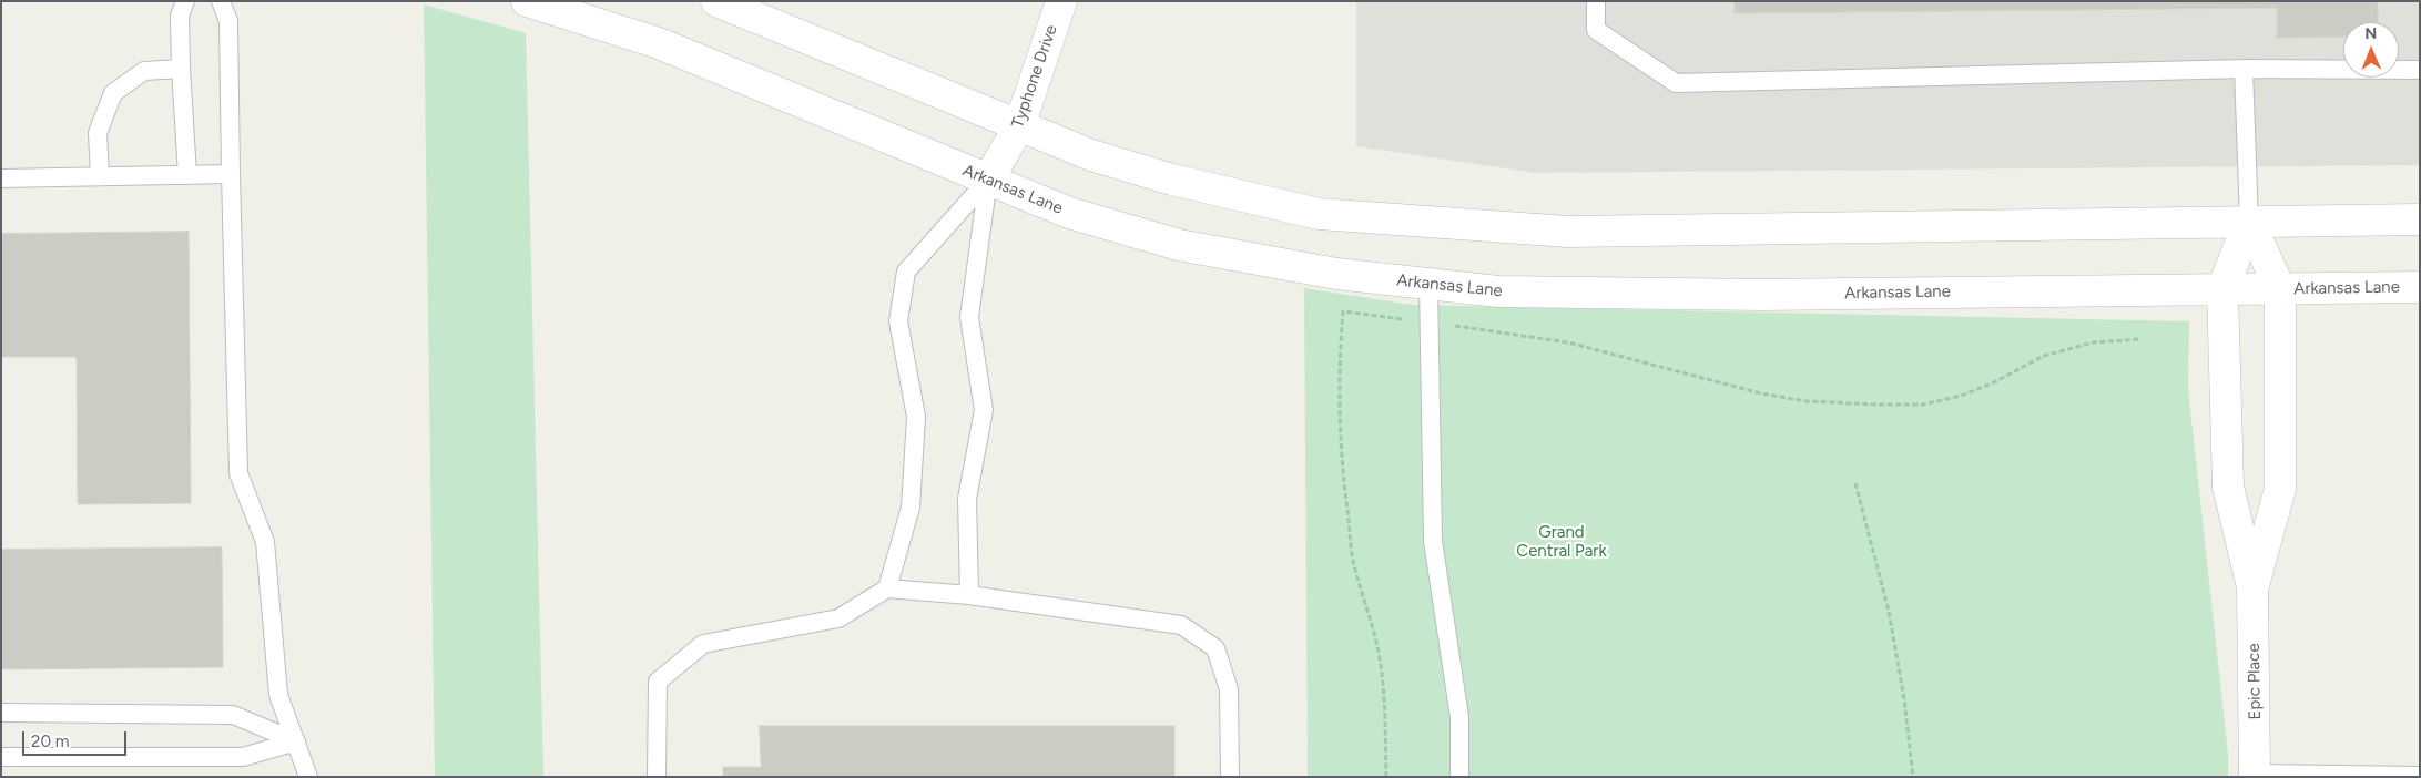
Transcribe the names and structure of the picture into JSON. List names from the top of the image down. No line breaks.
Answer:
{"streets":{"main road":["Typhone Drive","Arkansas Lane","Epic Place"]},"crossings":[["Typhone Drive","Arkansas Lane"]],"parks":["Grand Central Park"],"scale_bar":"20 m","north":"top"}
